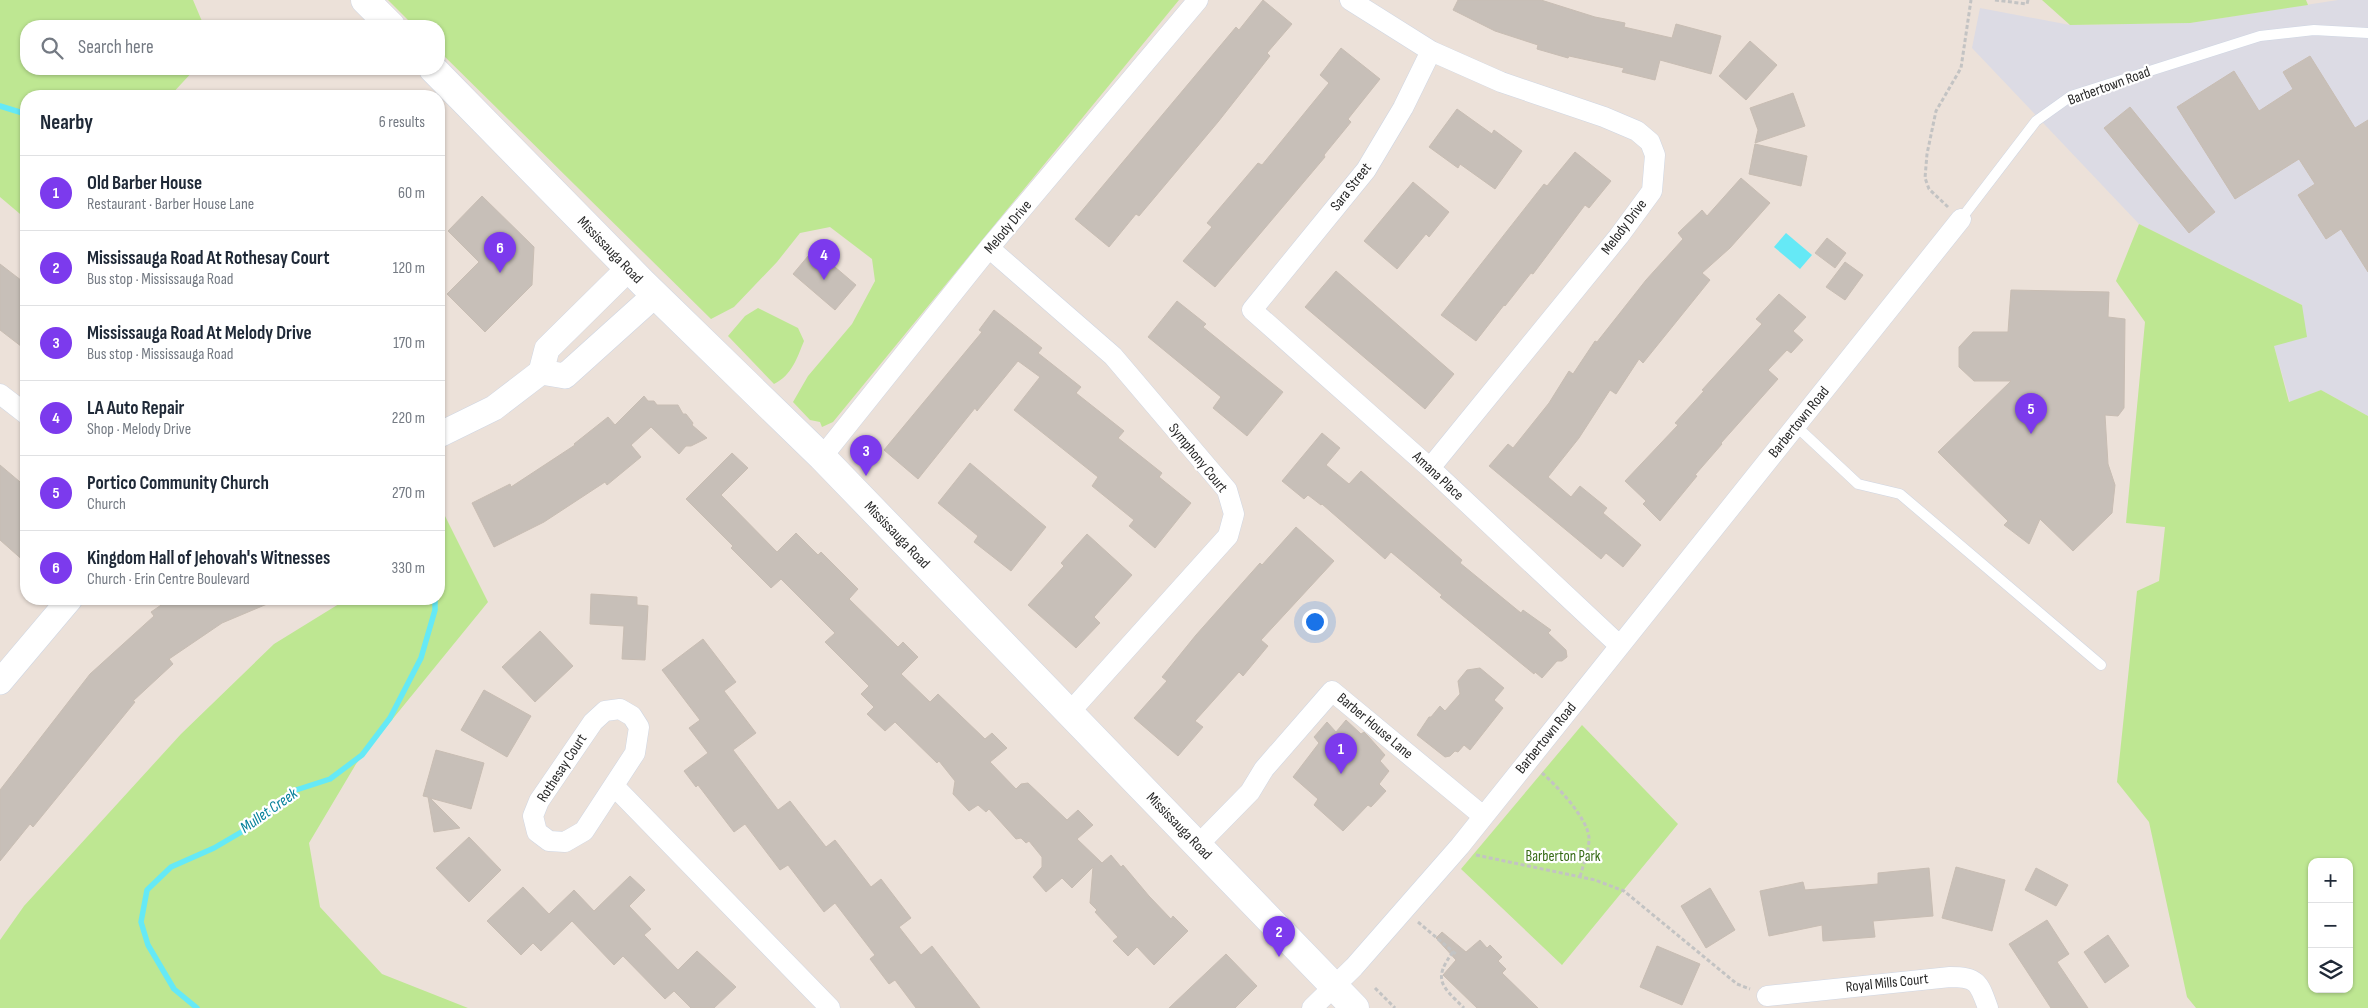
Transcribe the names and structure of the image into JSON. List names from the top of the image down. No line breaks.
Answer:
{"streets":{"main road":["Mississauga Road"],"street":["Barbertown Road","Sara Street","Melody Drive","Symphony Court","Amana Place","Barber House Lane","Rothesay Court","Royal Mills Court"]},"crossings":[["Barbertown Road","Mississauga Road"],["Barbertown Road","Amana Place"],["Barbertown Road","Barber House Lane"],["Sara Street","Melody Drive"],["Sara Street","Amana Place"],["Melody Drive","Mississauga Road"],["Melody Drive","Symphony Court"],["Melody Drive","Amana Place"],["Mississauga Road","Symphony Court"],["Mississauga Road","Barber House Lane"]],"water":["Mullet Creek"],"parks":["Barberton Park"],"page":{"search":"Search here","heading":["Nearby","6 results"],"list":[{"mark":"1","name":"Old Barber House","note":"Restaurant · Barber House Lane","value":"60 m"},{"mark":"2","name":"Mississauga Road At Rothesay Court","note":"Bus stop · Mississauga Road","value":"120 m"},{"mark":"3","name":"Mississauga Road At Melody Drive","note":"Bus stop · Mississauga Road","value":"170 m"},{"mark":"4","name":"LA Auto Repair","note":"Shop · Melody Drive","value":"220 m"},{"mark":"5","name":"Portico Community Church","note":"Church","value":"270 m"},{"mark":"6","name":"Kingdom Hall of Jehovah's Witnesses","note":"Church · Erin Centre Boulevard","value":"330 m"}],"pins":["6","4","5","3","1","2"],"map_buttons":["+","−"]}}
